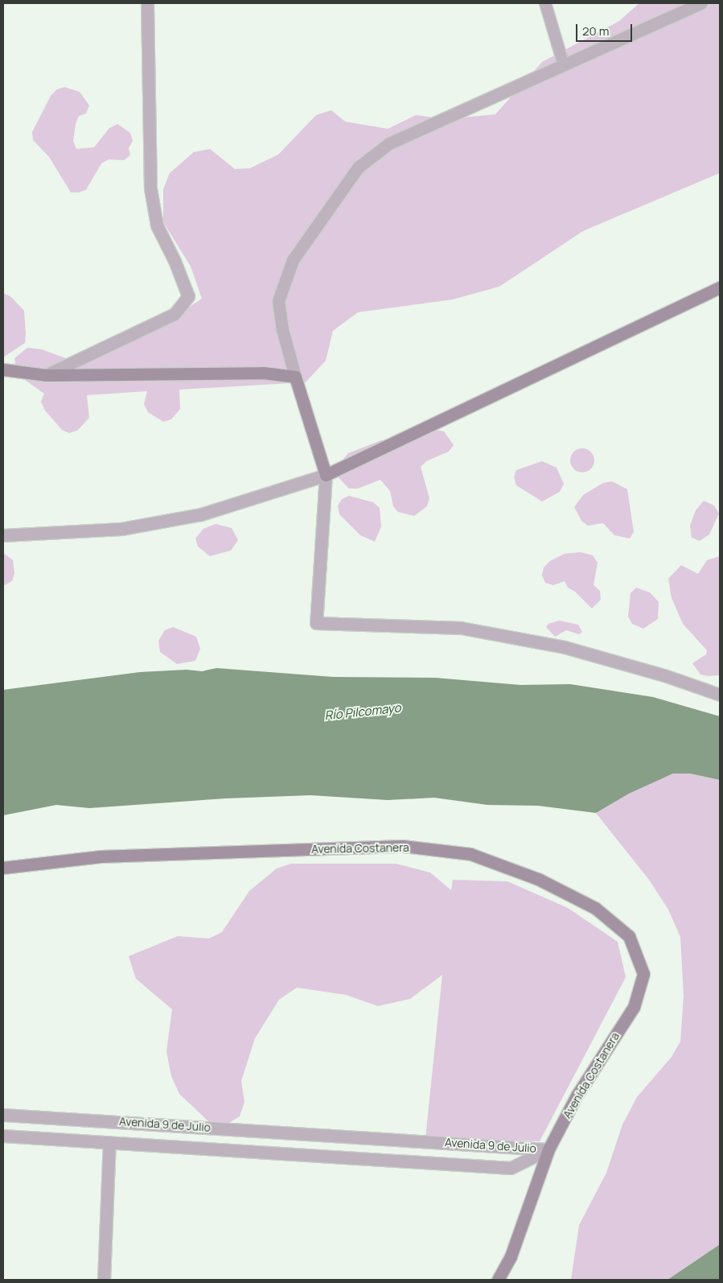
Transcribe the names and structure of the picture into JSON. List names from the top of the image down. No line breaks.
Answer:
{"streets":{"street":["Avenida Costanera","Avenida 9 de Julio"]},"crossings":[["Avenida Costanera","Avenida 9 de Julio"]],"water":["Río Pilcomayo"],"scale_bar":"20 m"}
